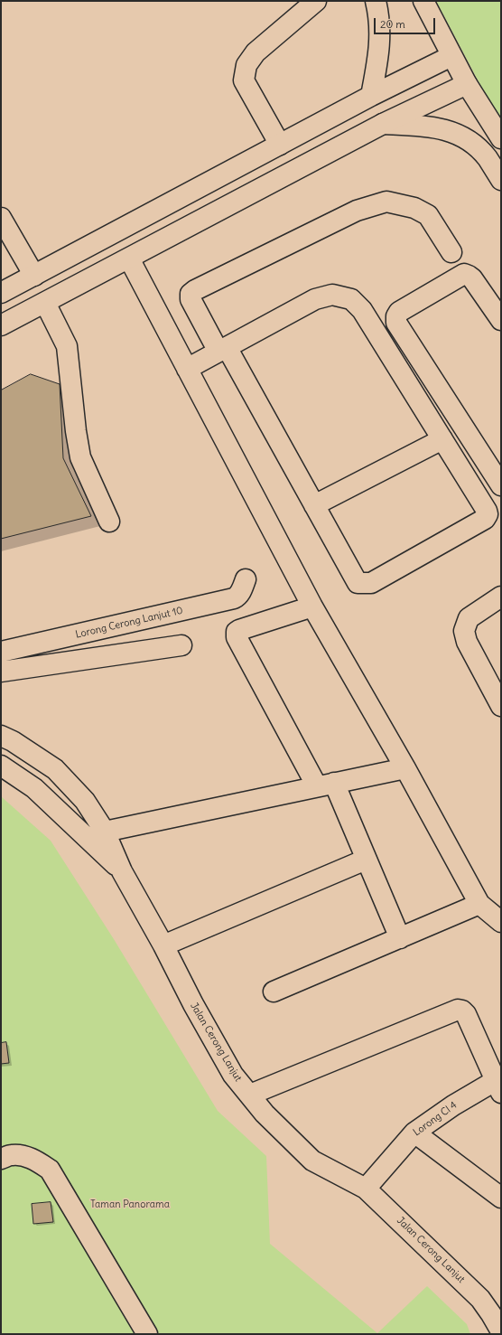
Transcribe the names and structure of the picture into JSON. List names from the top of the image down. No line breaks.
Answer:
{"streets":{"street":["Lorong Cerong Lanjut 10","Jalan Cerong Lanjut","Lorong Cl 4"]},"crossings":[["Jalan Cerong Lanjut","Lorong Cl 4"]],"parks":["Taman Panorama"],"scale_bar":"20 m"}
